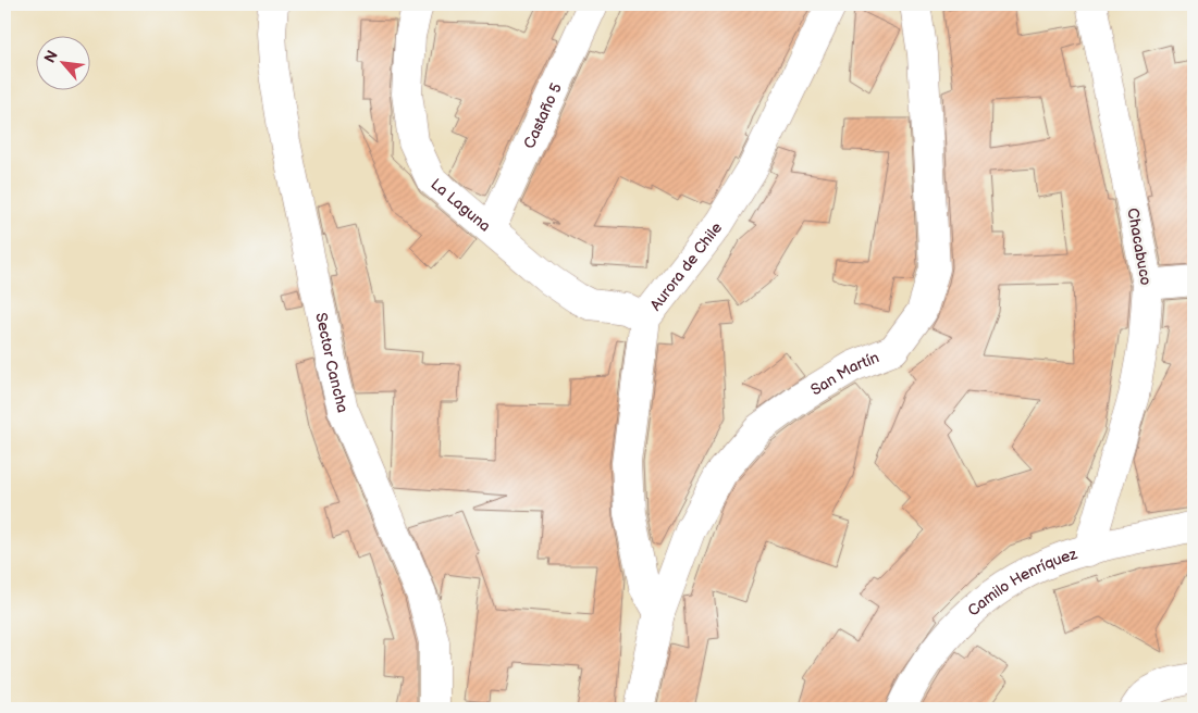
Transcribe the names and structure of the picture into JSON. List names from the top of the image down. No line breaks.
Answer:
{"streets":{"street":["Castaño 5","La Laguna","Chacabuco","Aurora de Chile","Sector Cancha","San Martín","Camilo Henríquez"]},"crossings":[["Castaño 5","La Laguna"],["La Laguna","Aurora de Chile"],["Chacabuco","Camilo Henríquez"],["Aurora de Chile","San Martín"]],"north":"top left"}
